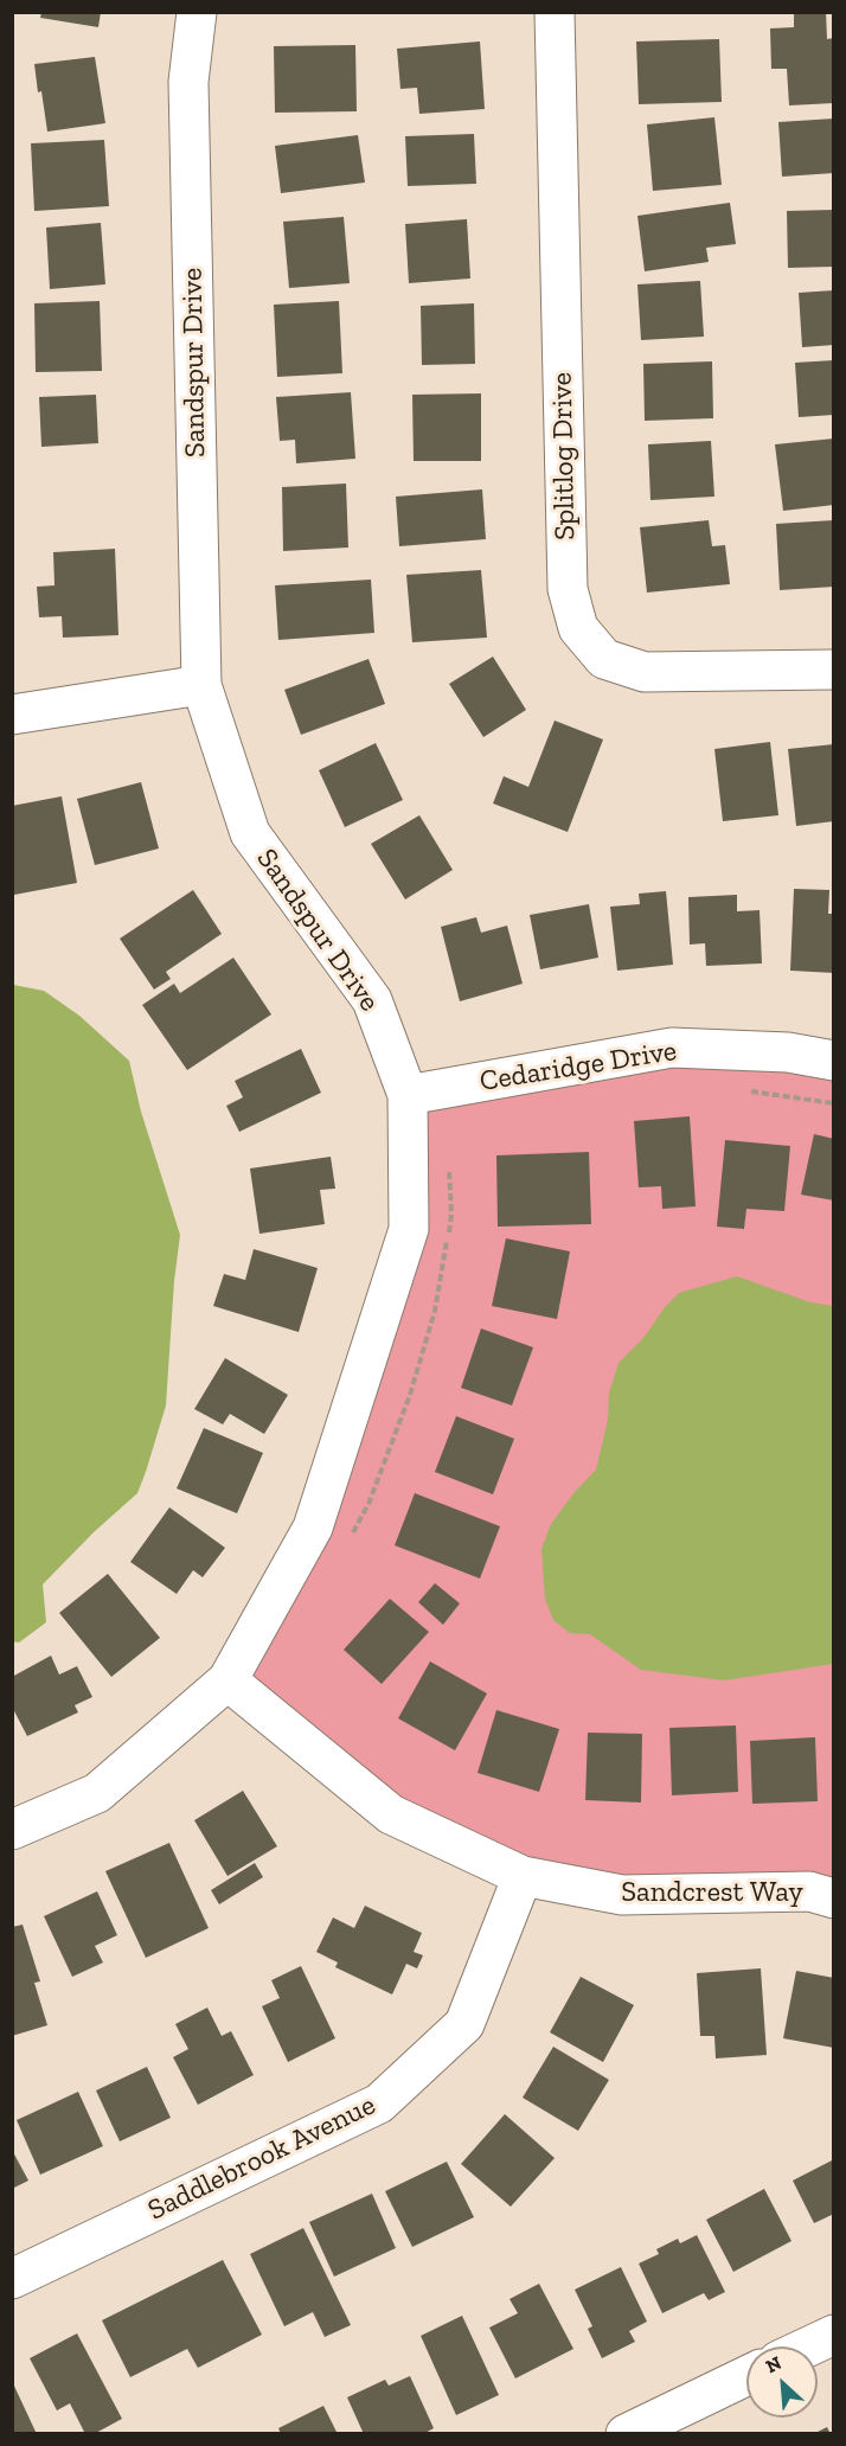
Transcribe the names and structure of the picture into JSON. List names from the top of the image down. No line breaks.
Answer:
{"streets":{"street":["Sandspur Drive","Splitlog Drive","Cedaridge Drive","Sandcrest Way","Saddlebrook Avenue"]},"crossings":[["Sandspur Drive","Cedaridge Drive"],["Sandspur Drive","Sandcrest Way"],["Sandcrest Way","Saddlebrook Avenue"]],"north":"top left"}
